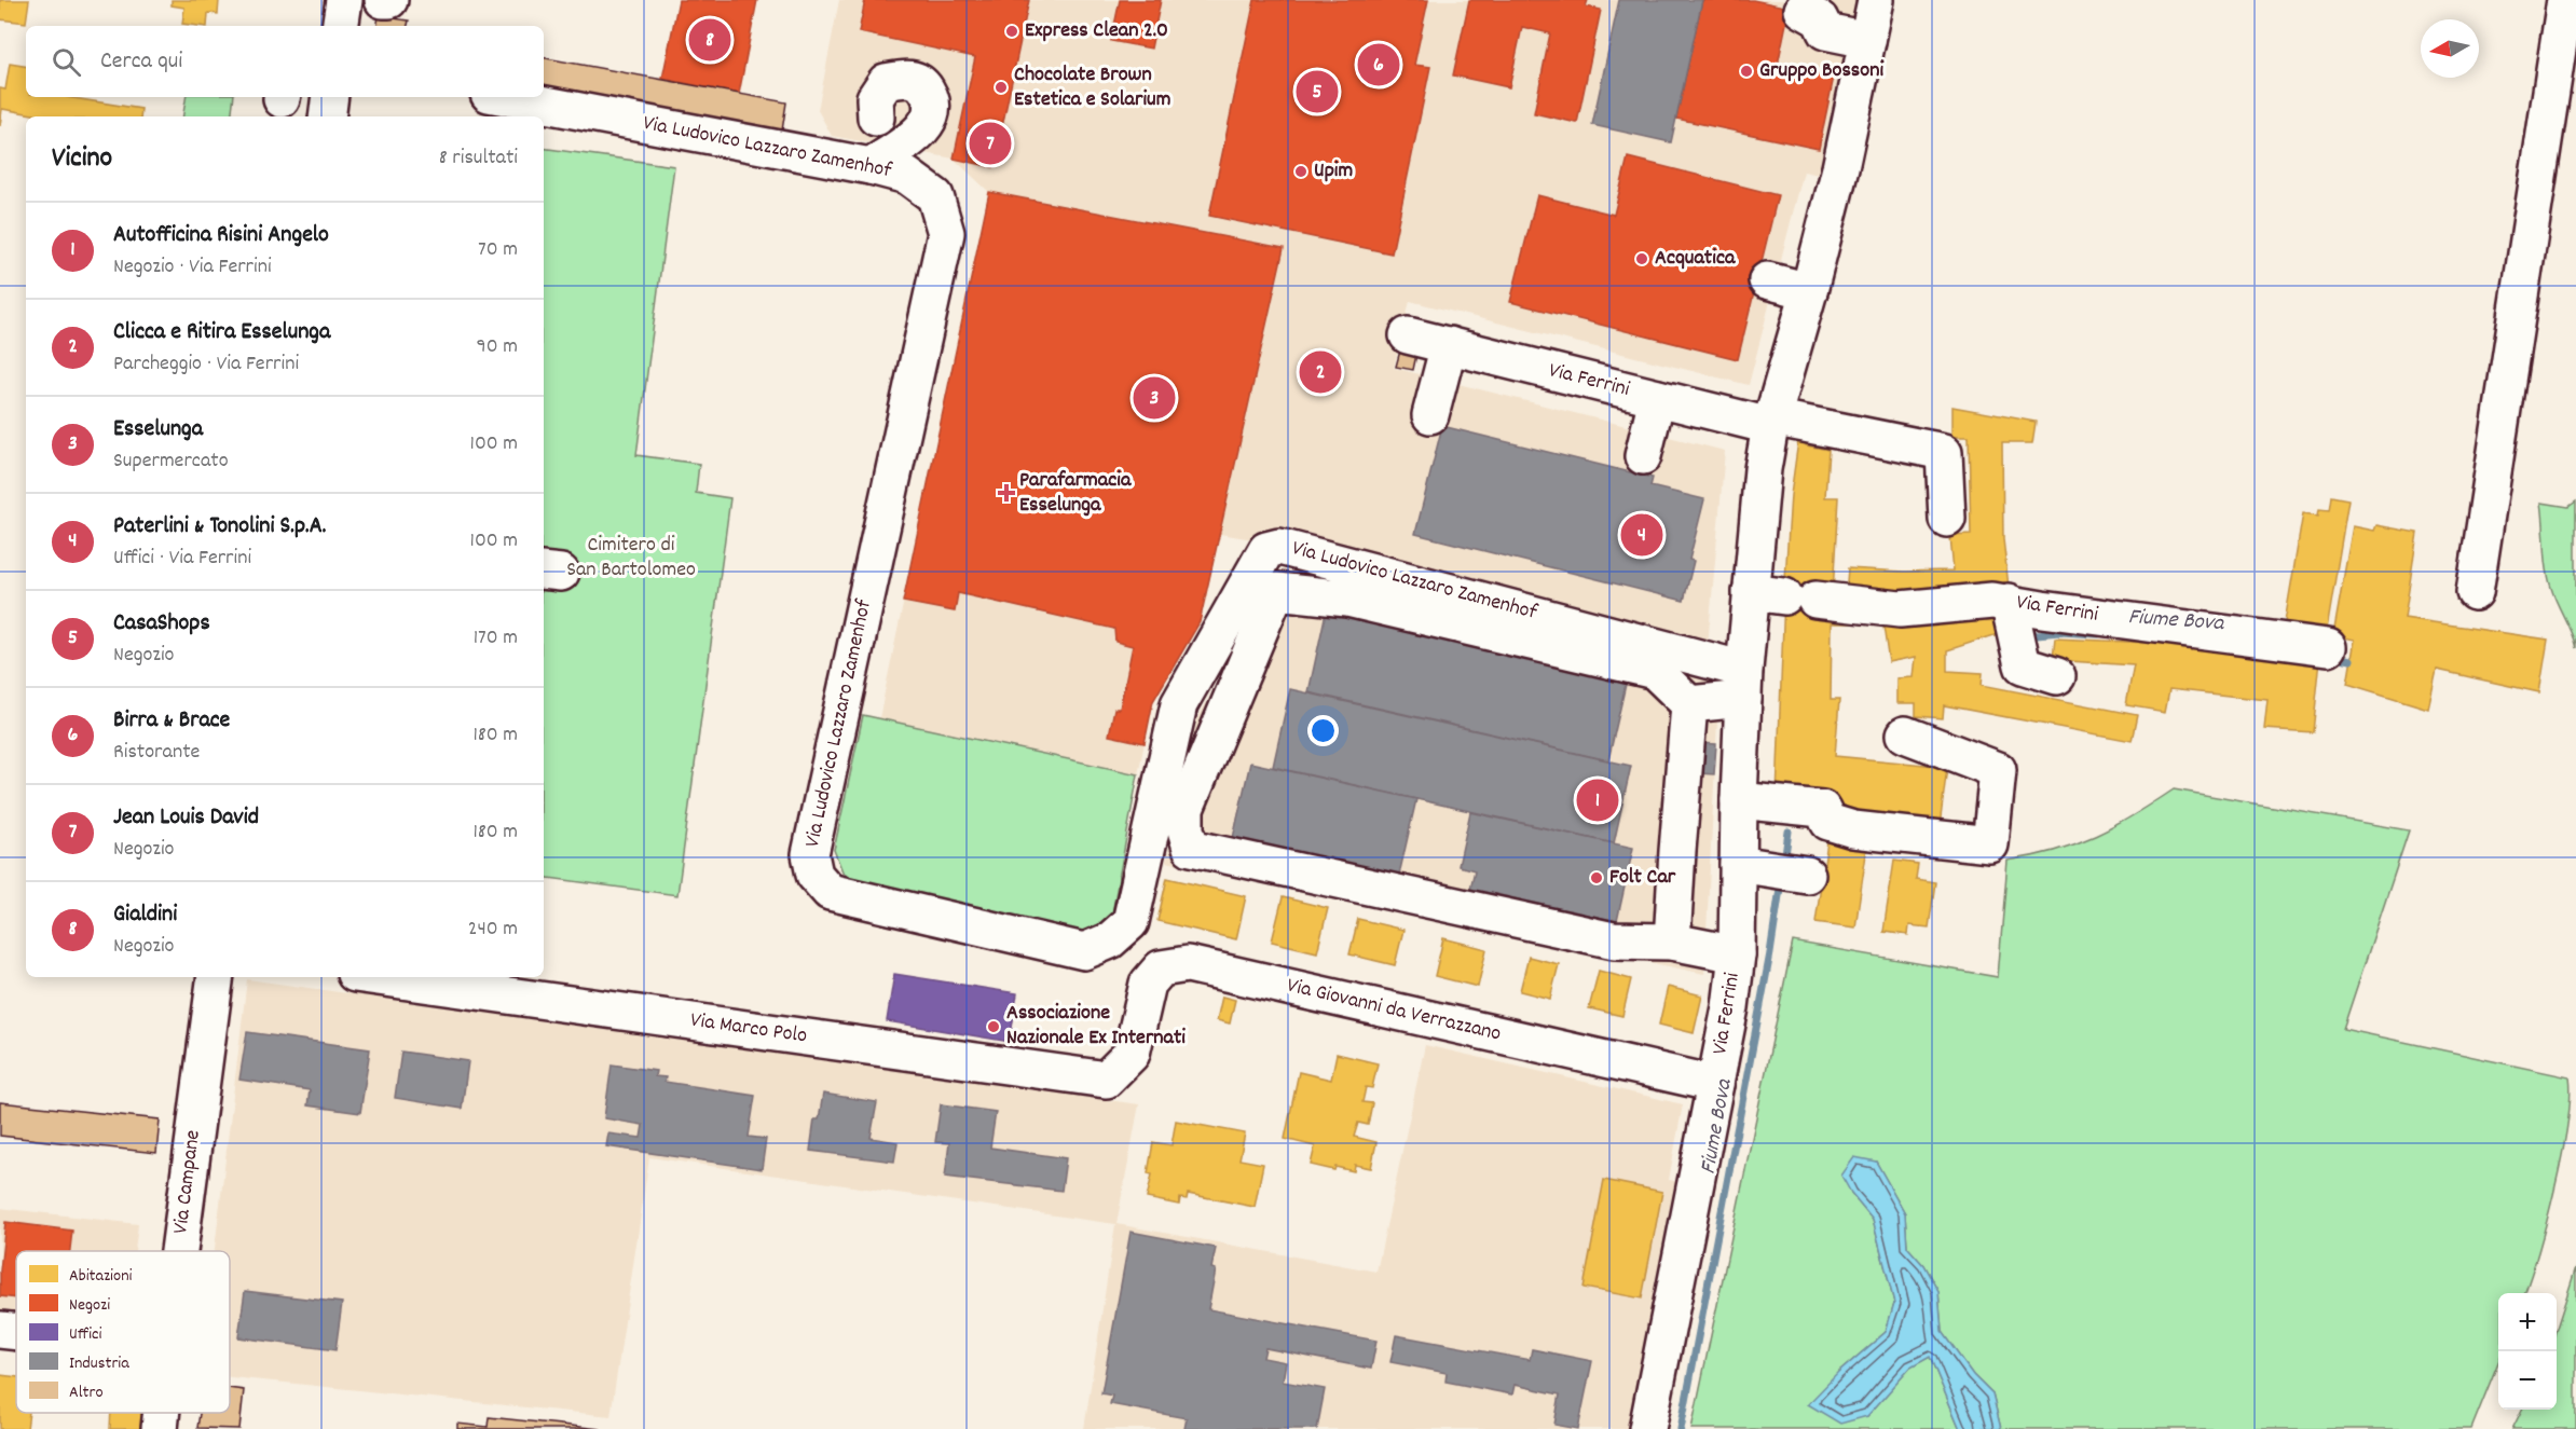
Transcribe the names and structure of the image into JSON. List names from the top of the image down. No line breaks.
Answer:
{"streets":{"street":["Via Ludovico Lazzaro Zamenhof","Via Ferrini","Via Giovanni da Verrazzano","Via Marco Polo","Via Campane"]},"crossings":[["Via Ludovico Lazzaro Zamenhof","Via Ferrini"],["Via Ferrini","Via Giovanni da Verrazzano"],["Via Giovanni da Verrazzano","Via Marco Polo"]],"water":["Fiume Bova"],"parks":["Cimitero di San Bartolomeo"],"places":{"other":["Express Clean 2.0","Gruppo Bossoni","Chocolate Brown Estetica e Solarium","Upim","Acquatica","Folt Car","Associazione Nazionale Ex Internati"],"health":["Parafarmacia Esselunga"]},"legend":["Abitazioni","Negozi","Uffici","Industria","Altro"],"north":"left","page":{"pins":["8","6","5","7","2","3","4","1"],"search":"Cerca qui","heading":["Vicino","8 risultati"],"list":[{"mark":"1","name":"Autofficina Risini Angelo","note":"Negozio · Via Ferrini","value":"70 m"},{"mark":"2","name":"Clicca e Ritira Esselunga","note":"Parcheggio · Via Ferrini","value":"90 m"},{"mark":"3","name":"Esselunga","note":"Supermercato","value":"100 m"},{"mark":"4","name":"Paterlini & Tonolini S.p.A.","note":"Uffici · Via Ferrini","value":"100 m"},{"mark":"5","name":"CasaShops","note":"Negozio","value":"170 m"},{"mark":"6","name":"Birra & Brace","note":"Ristorante","value":"180 m"},{"mark":"7","name":"Jean Louis David","note":"Negozio","value":"180 m"},{"mark":"8","name":"Gialdini","note":"Negozio","value":"240 m"}],"map_buttons":["+","−"]}}
